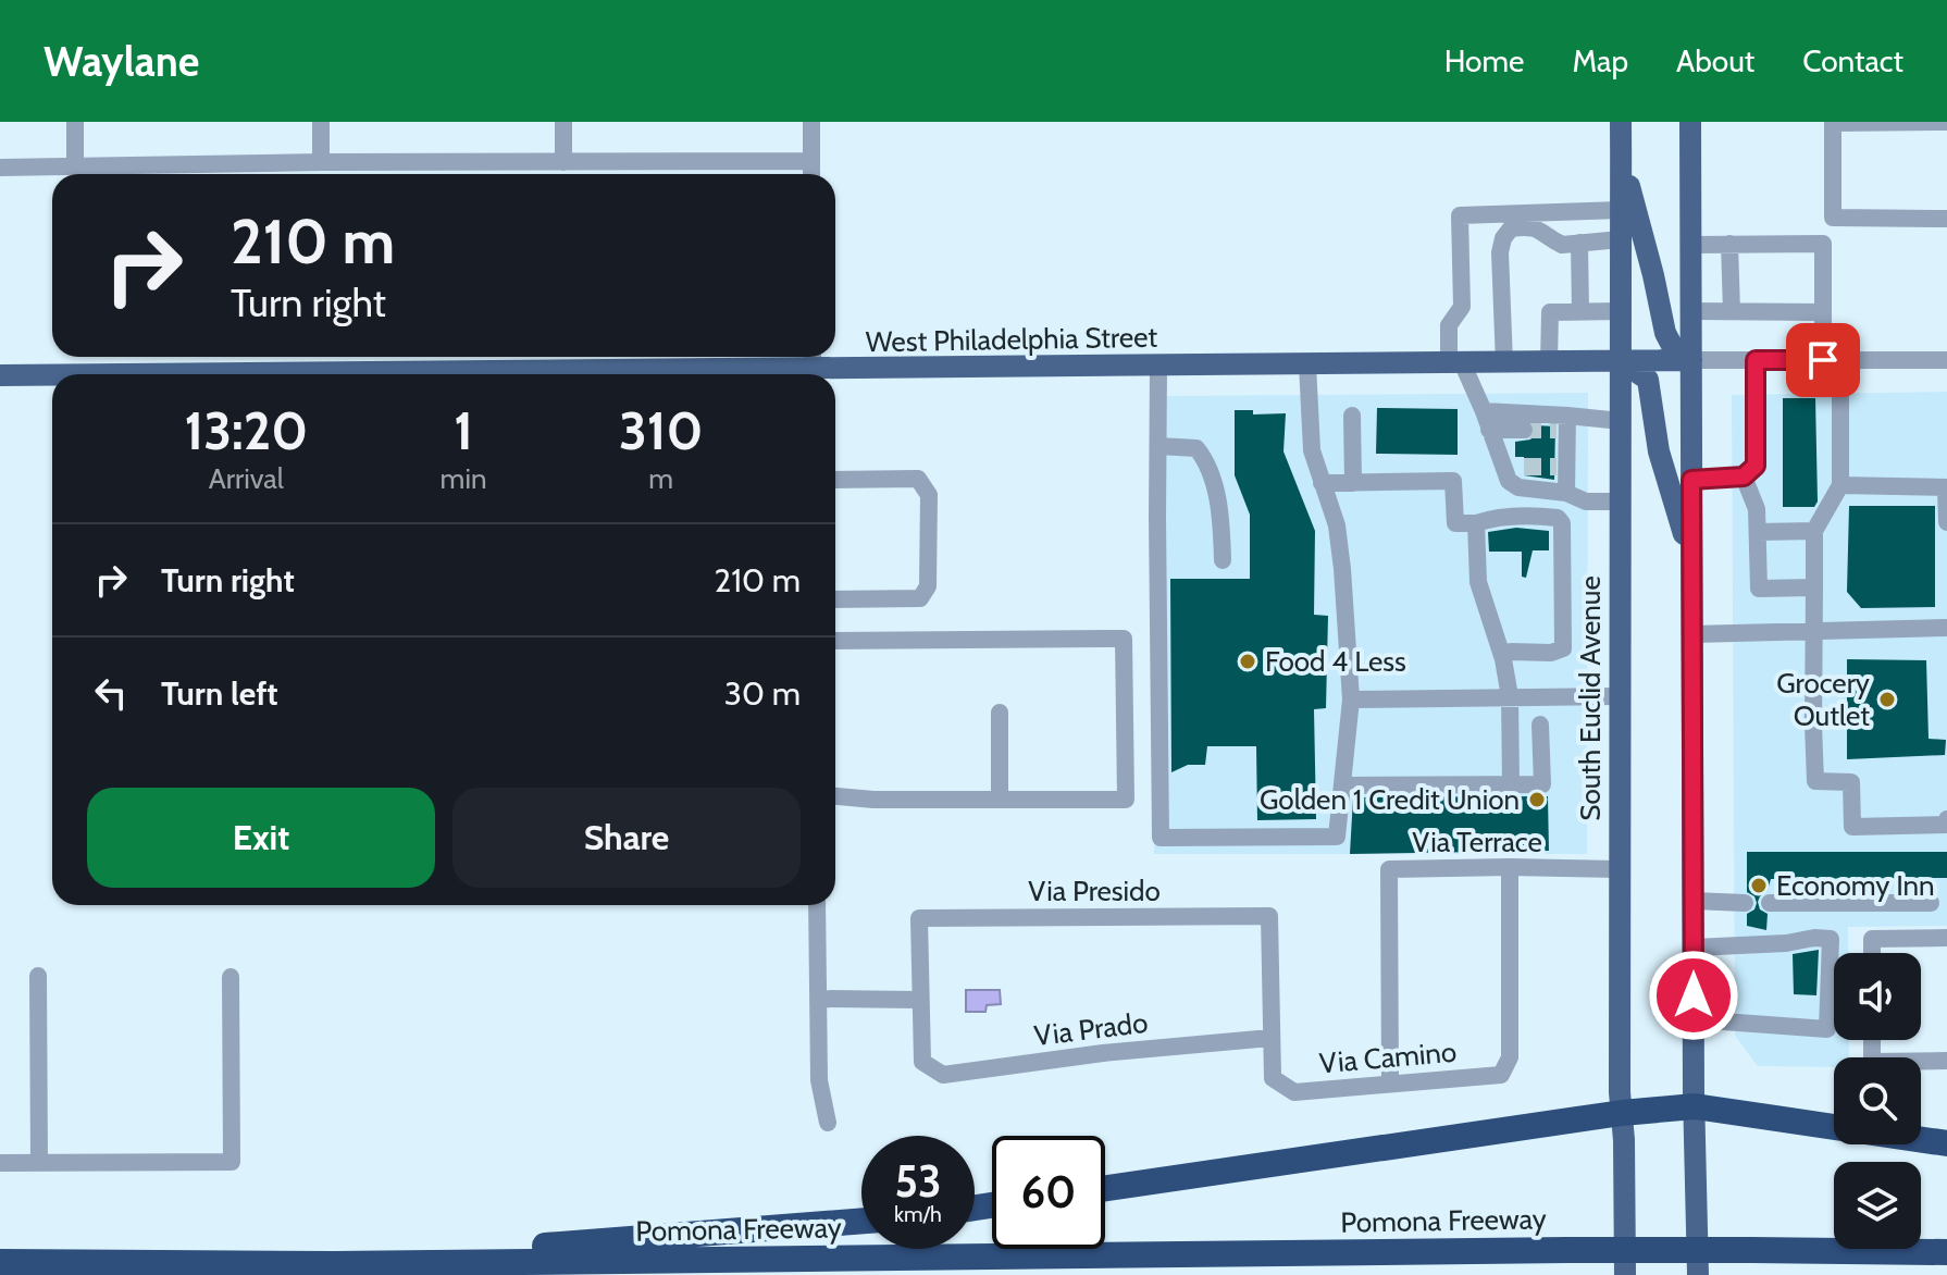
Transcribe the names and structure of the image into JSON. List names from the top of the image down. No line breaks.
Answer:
{"streets":{"highway":["Pomona Freeway"],"main road":["West Philadelphia Street","South Euclid Avenue"],"street":["Via Terrace","Via Presido","Via Prado","Via Camino"]},"crossings":[["West Philadelphia Street","South Euclid Avenue"],["South Euclid Avenue","Via Terrace"],["Via Terrace","Via Camino"],["Via Presido","Via Prado"],["Via Presido","Via Camino"],["Via Prado","Via Camino"]],"places":["Food 4 Less","Grocery Outlet","Golden 1 Credit Union","Economy Inn"],"page":{"header":"Waylane","nav":["Home","Map","About","Contact"],"turn":["210 m","Turn right"],"eta":["13:20","Arrival","1","min","310","m"],"list":[{"name":"Turn right","value":"210 m"},{"name":"Turn left","value":"30 m"}],"buttons":["Exit","Share"],"speed":"53 km/h","limit":"60"}}
